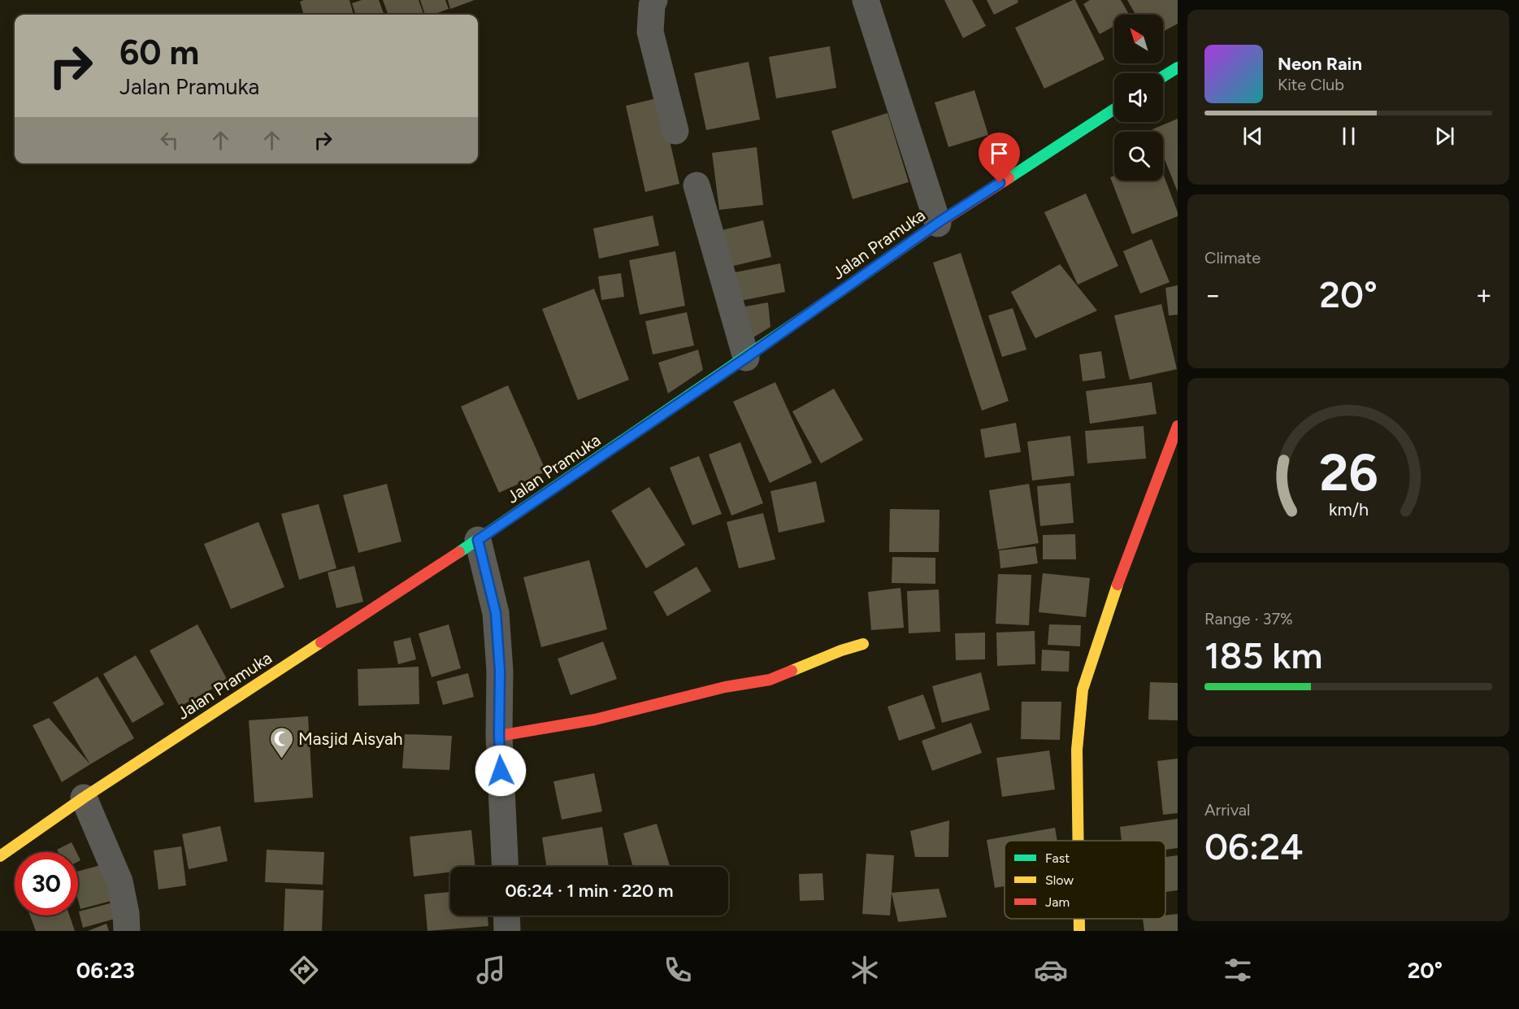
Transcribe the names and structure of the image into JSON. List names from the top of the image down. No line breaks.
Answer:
{"streets":{"street":["Jalan Pramuka"]},"places":{"mosque":["Masjid Aisyah"]},"legend":["Fast","Slow","Jam"],"north":"top left","page":{"turn":["60 m","Jalan Pramuka"],"song":["Neon Rain","Kite Club"],"tile":["Climate",["Range · 37%","185 km"],["Arrival","06:24"]],"heat":["−","20°","+"],"limit":"30","trip":"06:24 · 1 min · 220 m","tabs":["06:23","20°"],"gauge":["26","km/h"]}}
